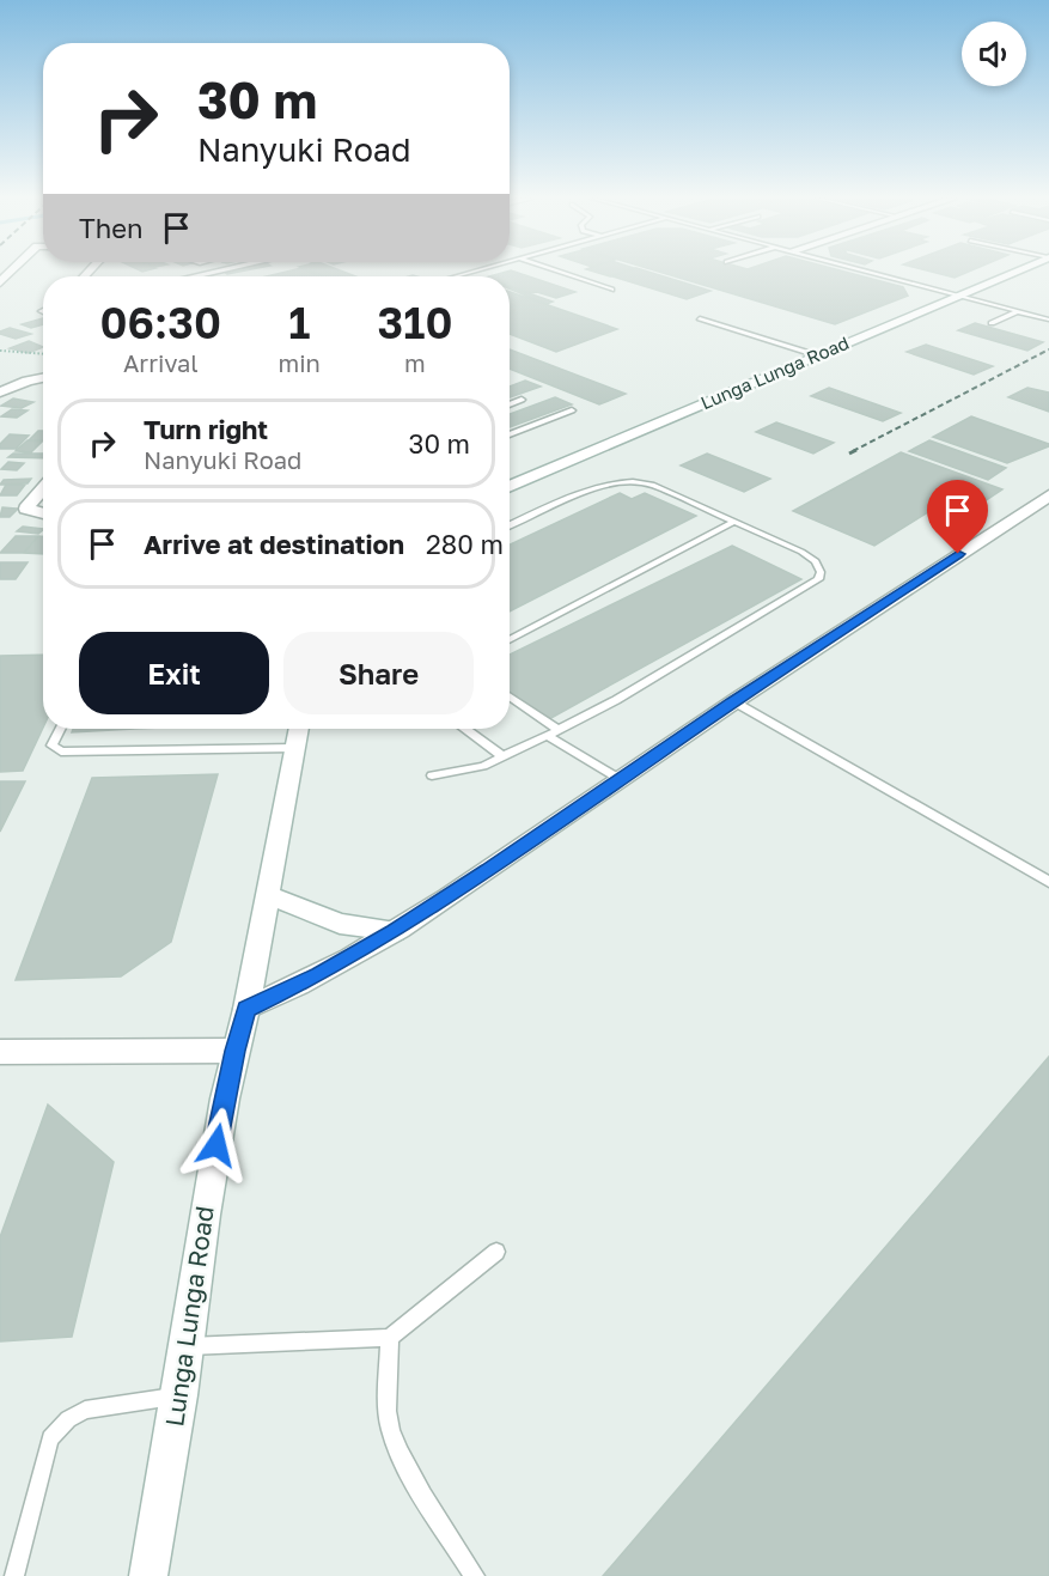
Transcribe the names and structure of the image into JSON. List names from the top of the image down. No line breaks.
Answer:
{"streets":{"street":["Lunga Lunga Road"]},"page":{"turn":["30 m","Nanyuki Road"],"then":"Then","eta":["06:30","Arrival","1","min","310","m"],"list":[{"name":"Turn right","note":"Nanyuki Road","value":"30 m"},{"name":"Arrive at destination","value":"280 m"}],"buttons":["Exit","Share"]}}
